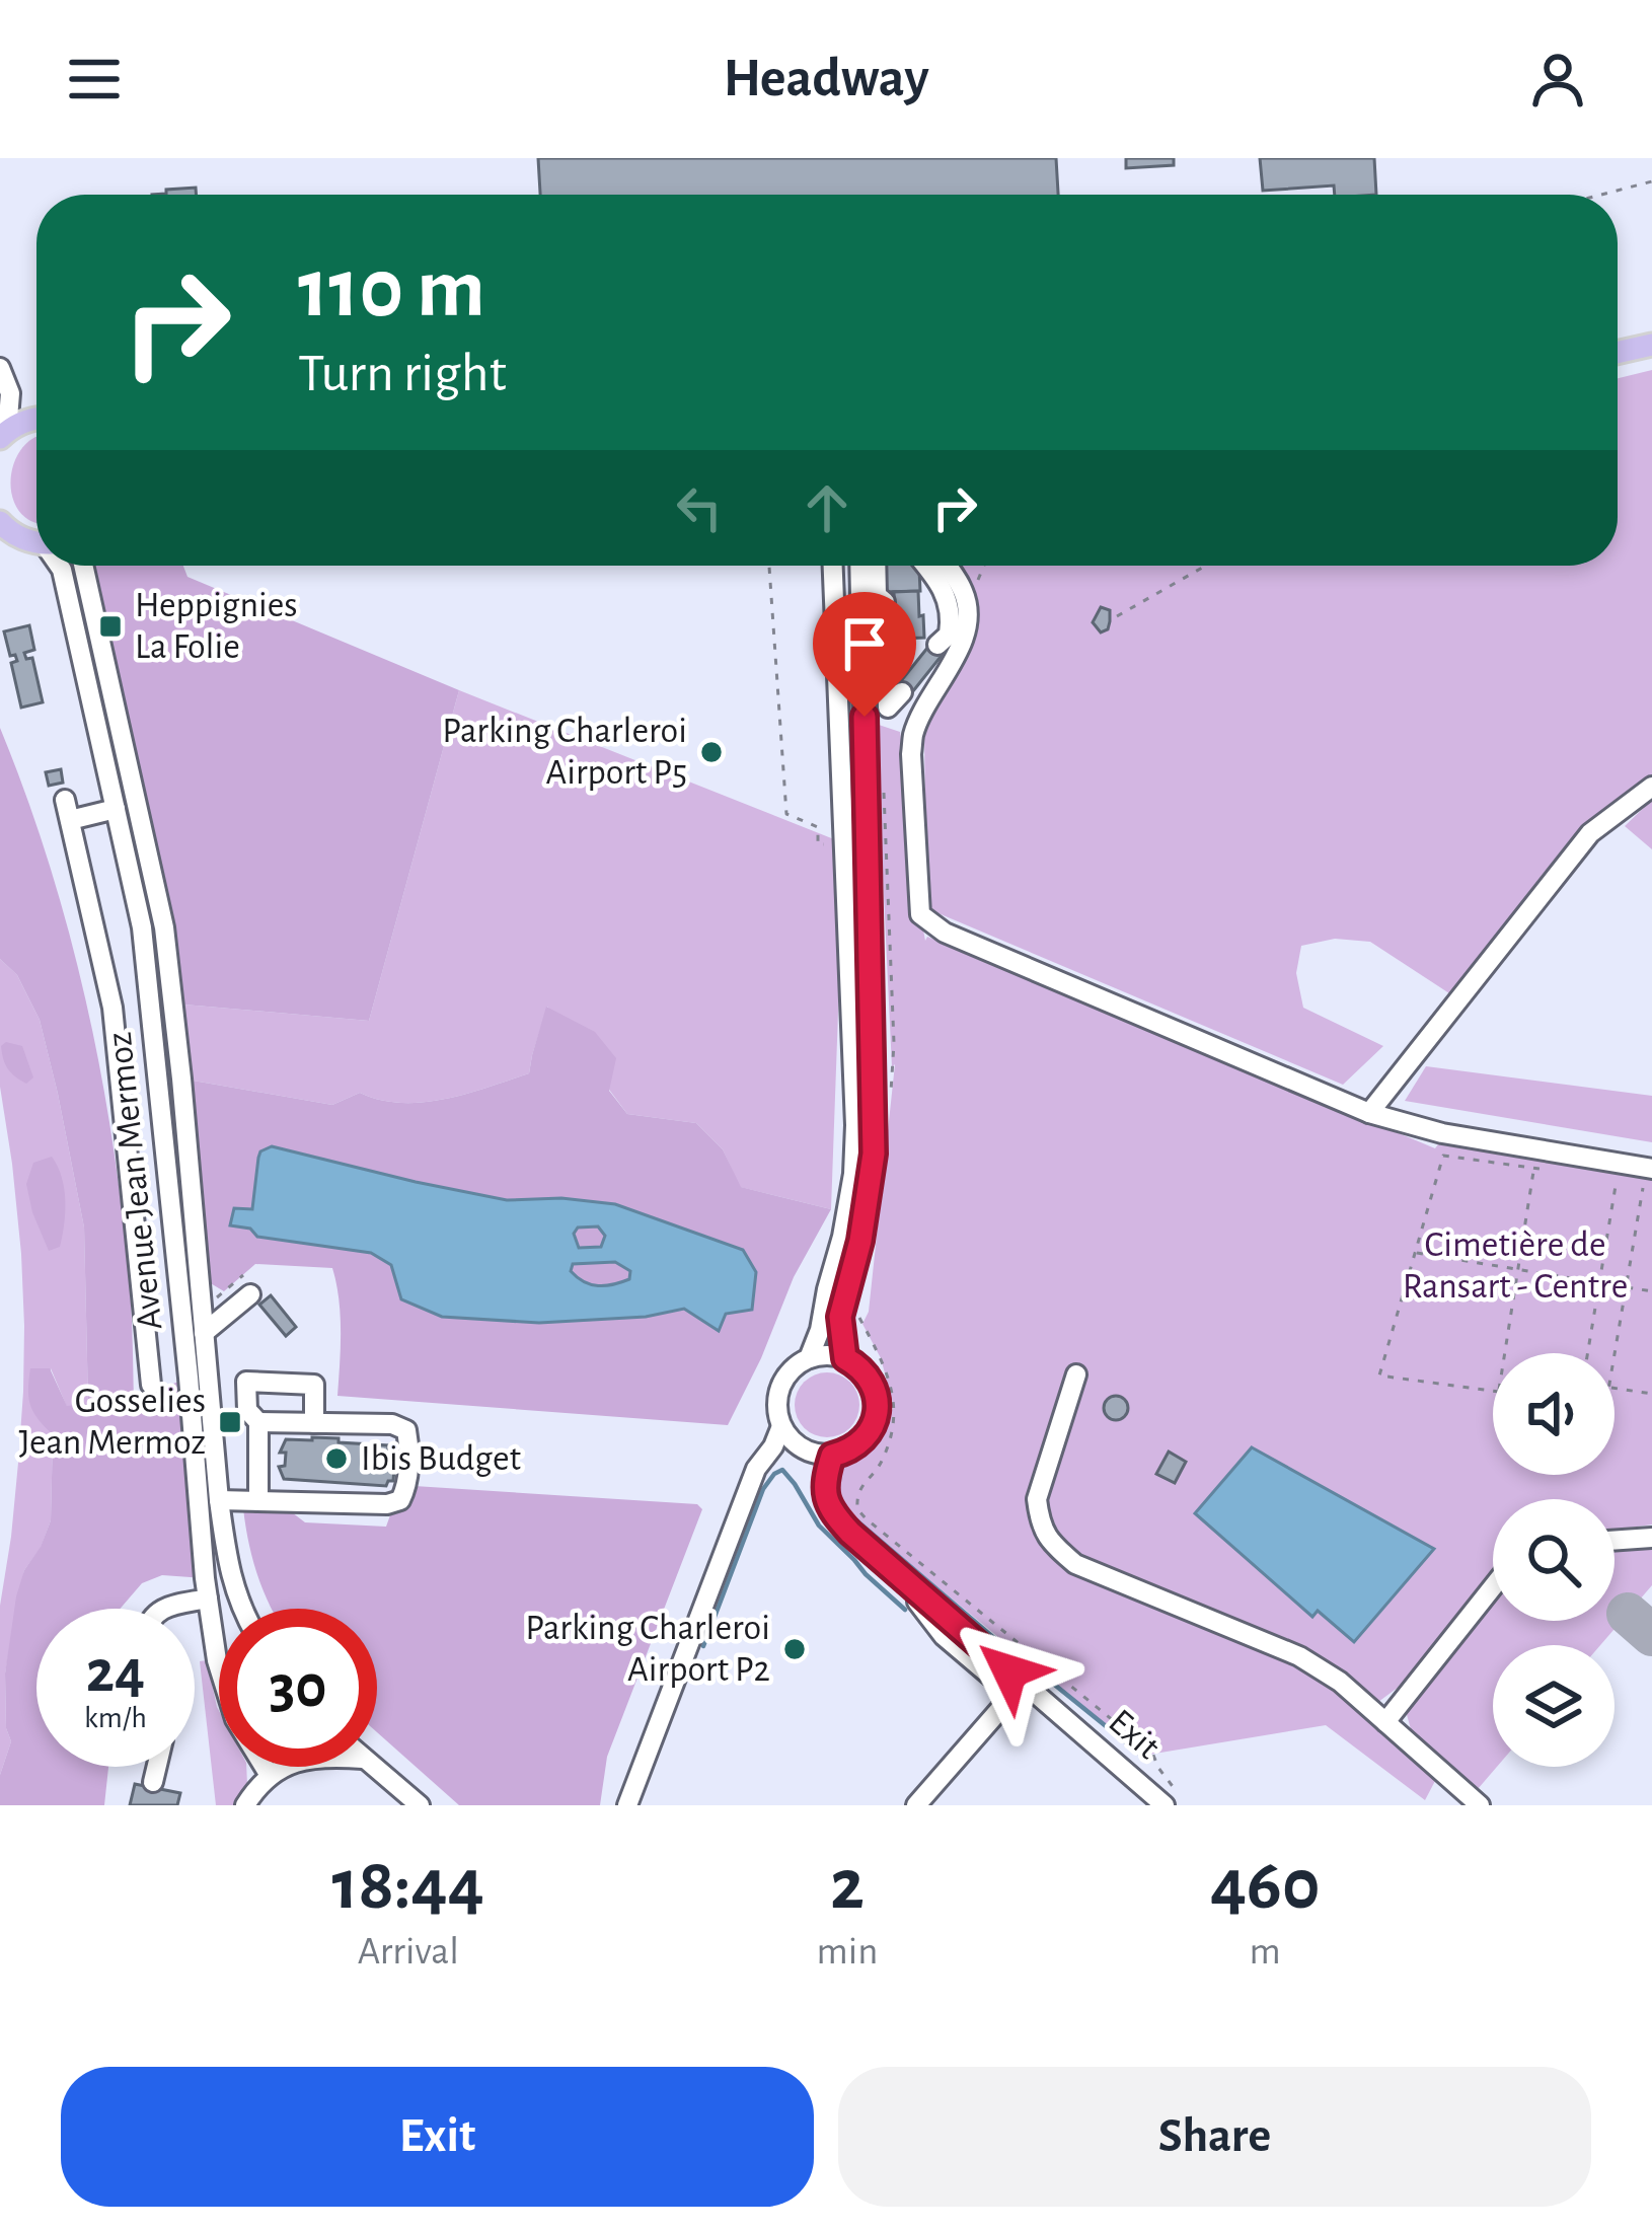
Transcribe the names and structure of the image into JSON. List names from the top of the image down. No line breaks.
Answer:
{"streets":{"street":["Avenue Jean Mermoz","Exit"]},"parks":["Cimetière de Ransart - Centre"],"places":{"transit":["Heppignies La Folie","Gosselies Jean Mermoz"],"other":["Parking Charleroi Airport P5","Ibis Budget","Parking Charleroi Airport P2"]},"page":{"header":"Headway","turn":["110 m","Turn right"],"speed":"24 km/h","limit":"30","eta":["18:44","Arrival","2","min","460","m"],"buttons":["Exit","Share"]}}
